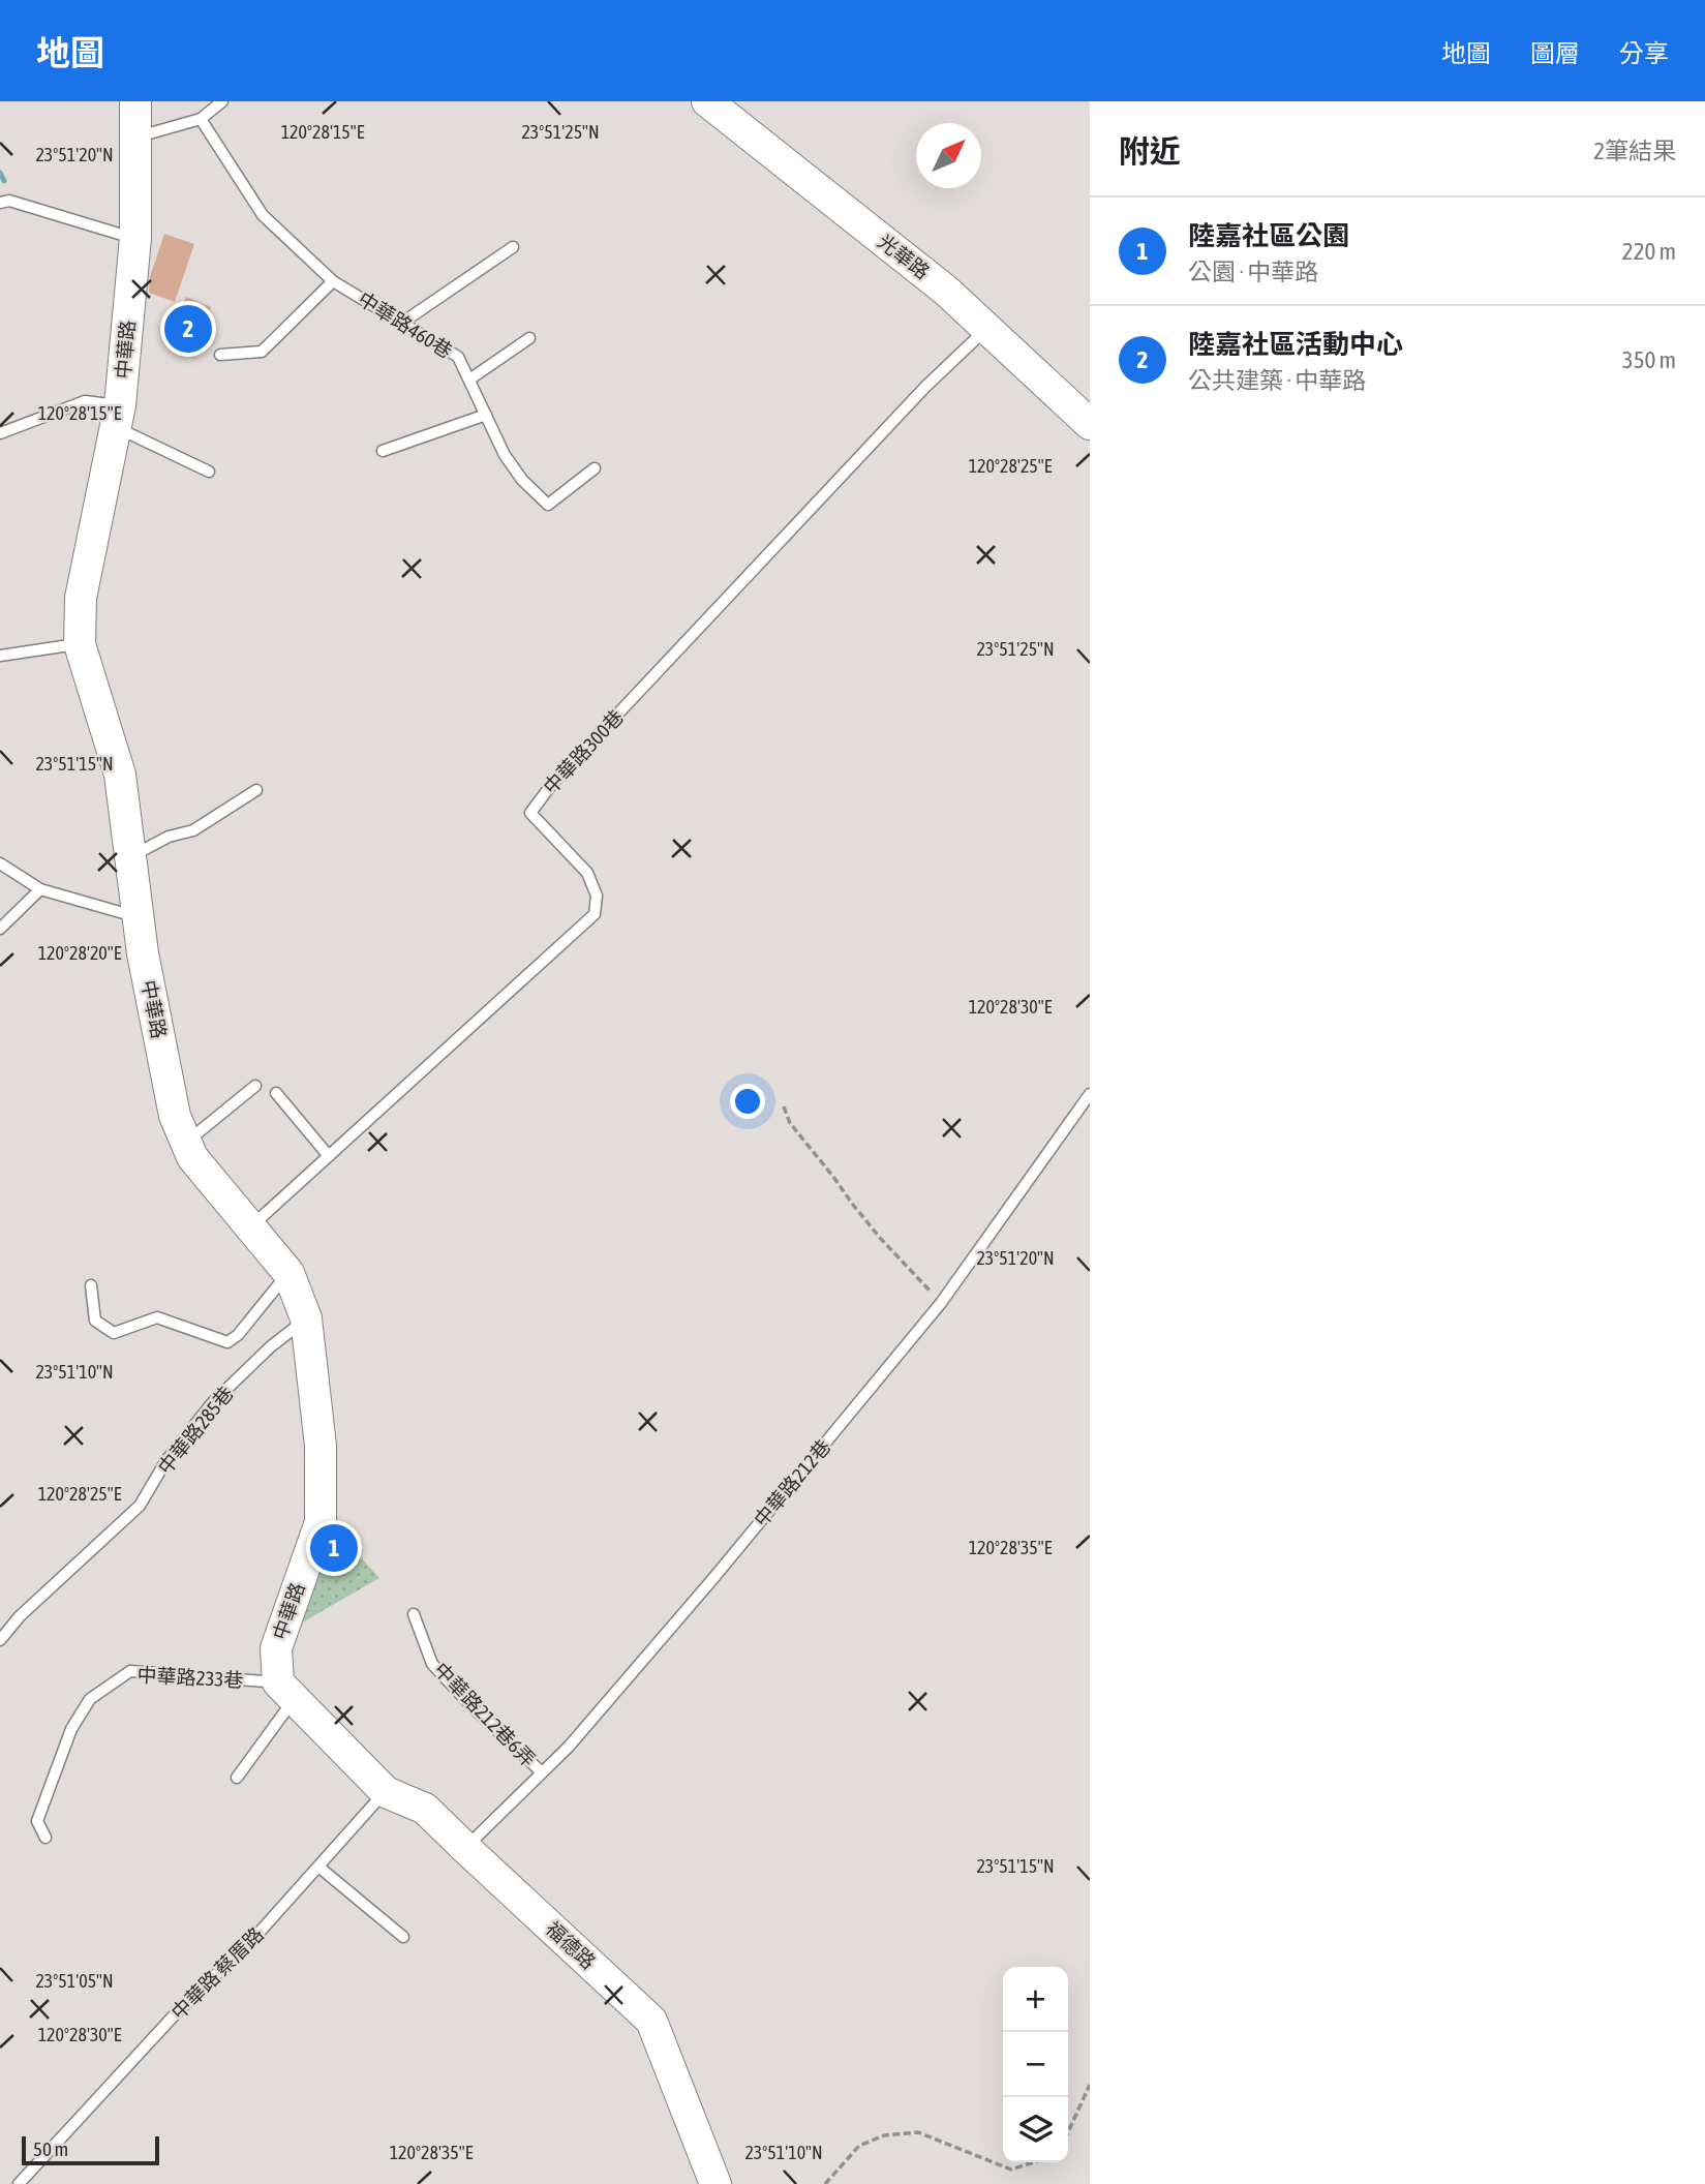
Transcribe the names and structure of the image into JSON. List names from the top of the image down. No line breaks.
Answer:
{"streets":{"street":["光華路","中華路","福德路"],"lane":["中華路460巷","中華路300巷","中華路285巷","中華路212巷","中華路233巷","中華路212巷6弄","中華路 蔡厝路"]},"crossings":[["光華路","中華路300巷"],["中華路","中華路300巷"],["中華路","中華路285巷"],["中華路","中華路233巷"],["中華路212巷","中華路212巷6弄"],["中華路212巷","福德路"],["福德路","中華路 蔡厝路"]],"scale_bar":"50 m","north":"top right","page":{"header":"地圖","nav":["地圖","圖層","分享"],"heading":["附近","2筆結果"],"list":[{"mark":"1","name":"陸嘉社區公園","note":"公園 · 中華路","value":"220 m"},{"mark":"2","name":"陸嘉社區活動中心","note":"公共建築 · 中華路","value":"350 m"}],"pins":["2","1"],"map_buttons":["+","−"],"scale":"50 m"},"coordinates":["120°28'15\"E","23°51'25\"N","23°51'20\"N","120°28'25\"E","23°51'15\"N","120°28'20\"E","120°28'30\"E","23°51'10\"N","120°28'35\"E","23°51'05\"N"]}
